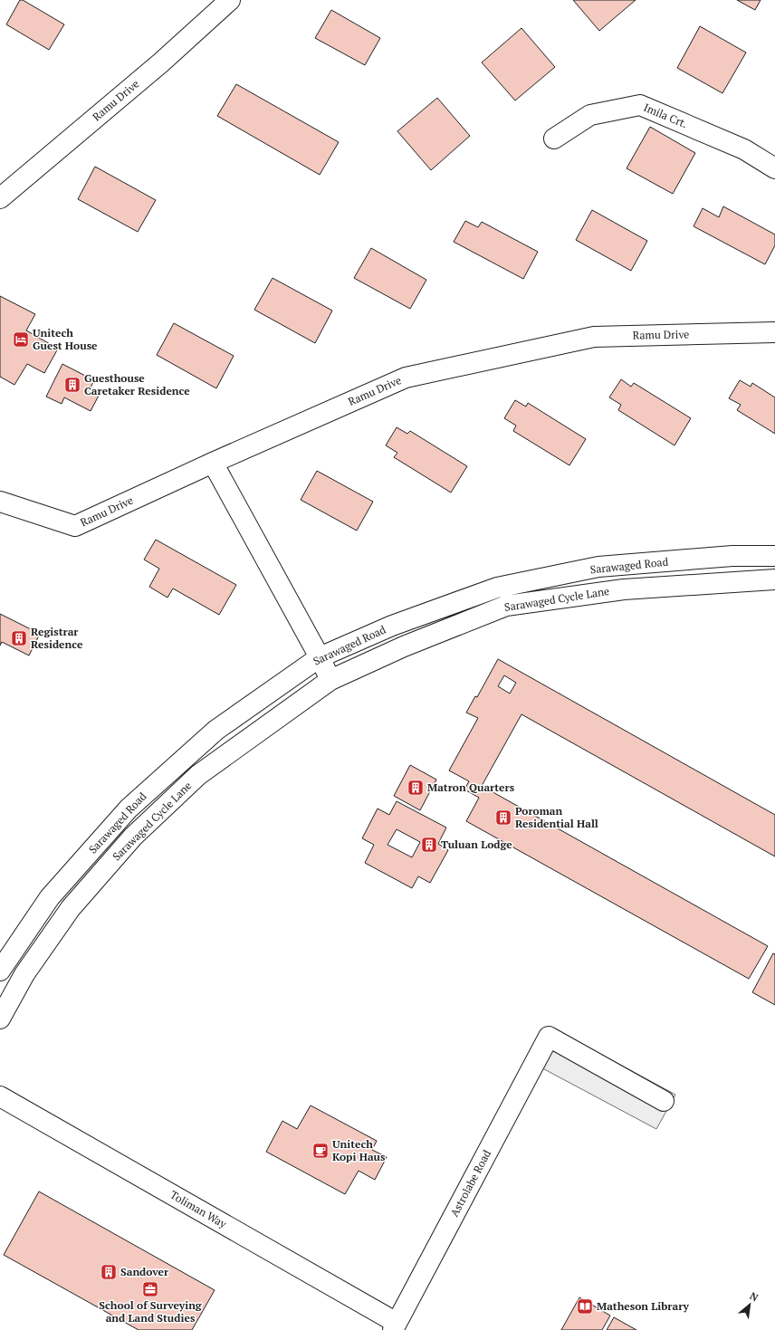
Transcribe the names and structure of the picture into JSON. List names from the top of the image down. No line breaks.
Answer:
{"streets":{"street":["Ramu Drive","Imila Crt.","Sarawaged Road","Sarawaged Cycle Lane","Astrolabe Road","Toliman Way"]},"crossings":[["Astrolabe Road","Toliman Way"]],"places":{"hotel":["Unitech Guest House"],"building":["Guesthouse Caretaker Residence","Registrar Residence","Matron Quarters","Poroman Residential Hall","Tuluan Lodge","Sandover"],"cafe":["Unitech Kopi Haus"],"office":["School of Surveying and Land Studies"],"library":["Matheson Library"]},"north":"top right"}
